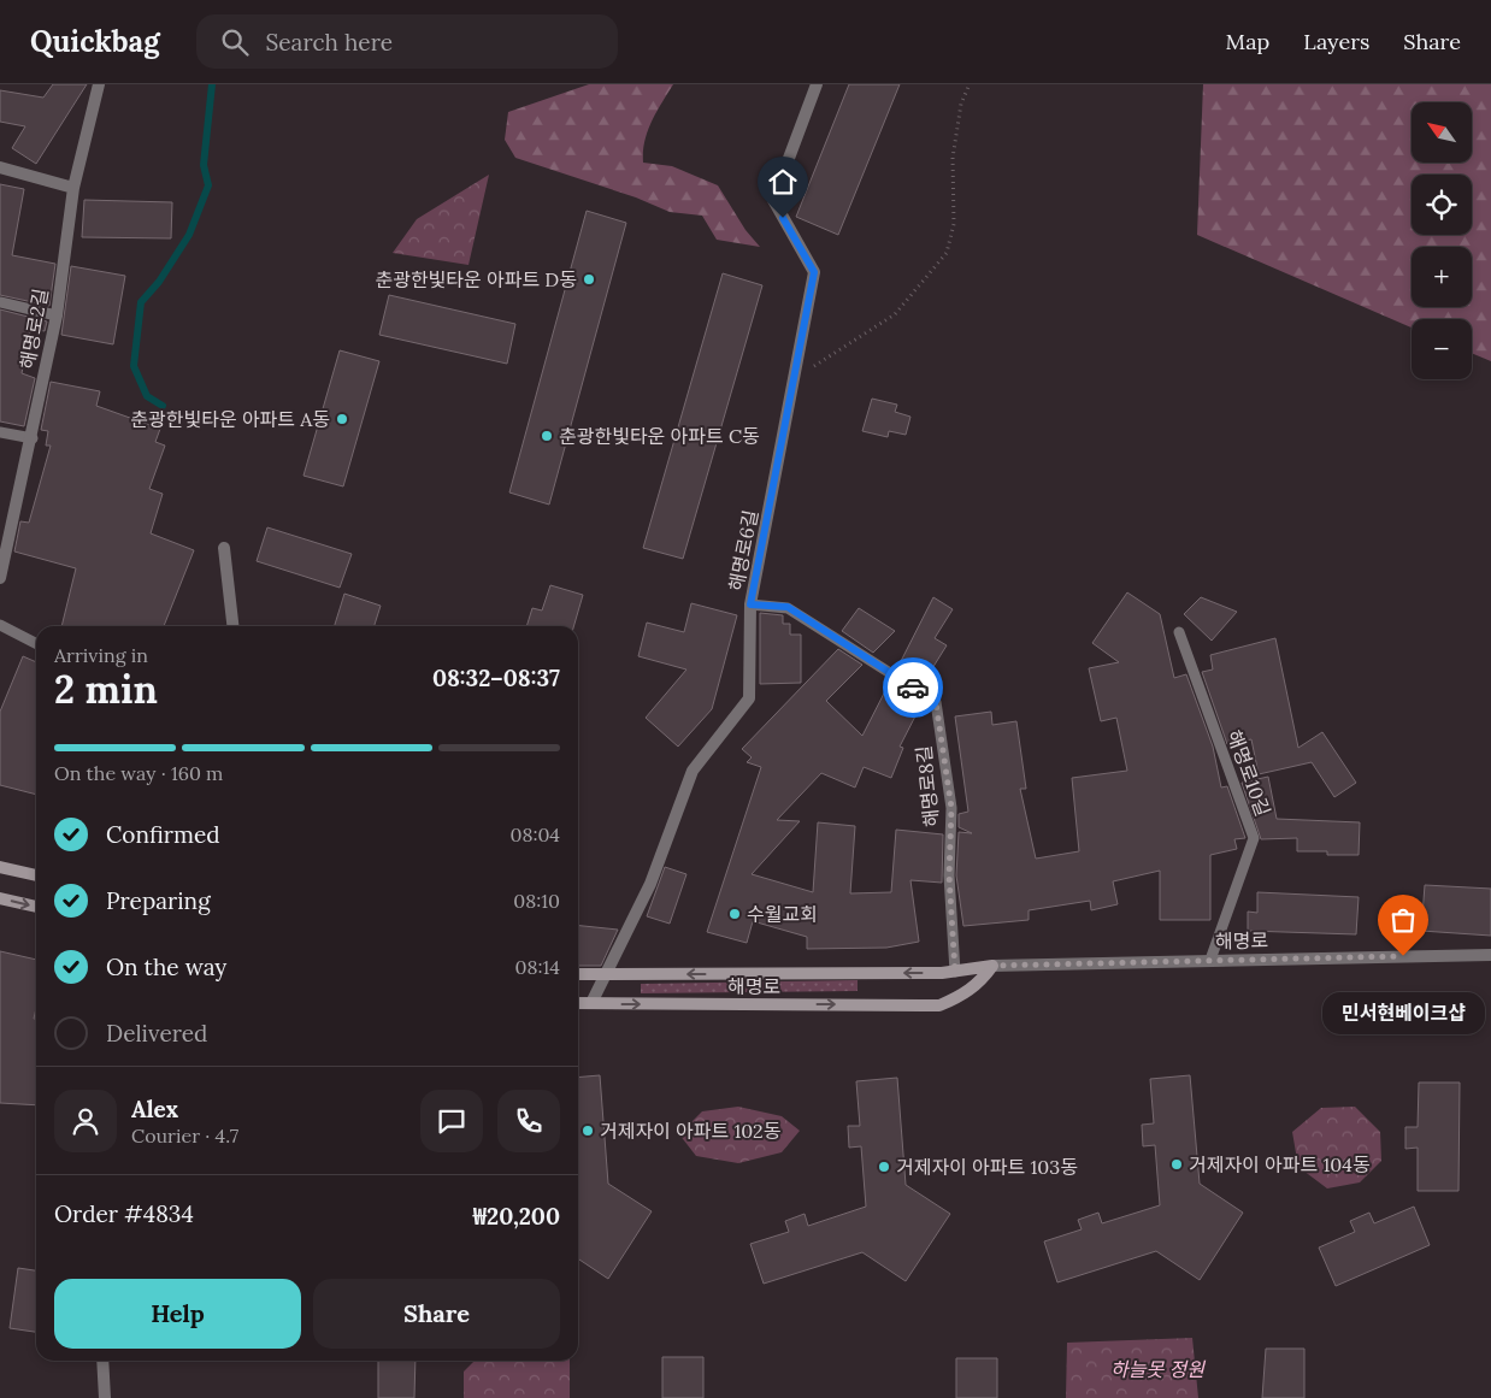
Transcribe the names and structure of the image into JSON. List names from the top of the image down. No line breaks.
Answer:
{"streets":{"street":["해명로2길","해명로6길","해명로"],"lane":["해명로10길","해명로8길"]},"crossings":[["해명로6길","해명로8길"],["해명로6길","해명로"],["해명로10길","해명로"],["해명로8길","해명로"]],"parks":["하늘못 정원"],"places":["춘광한빛타운 아파트 D동","춘광한빛타운 아파트 A동","춘광한빛타운 아파트 C동","수월교회","민서현베이크샵","거제자이 아파트 102동","거제자이 아파트 104동","거제자이 아파트 103동"],"north":"top left","page":{"header":"Quickbag","search":"Search here","nav":["Map","Layers","Share"],"map_buttons":["+","−"],"heading":["2 min","Arriving in","08:32–08:37"],"panel":["Alex","Courier · 4.7","Order #4834","₩20,200"],"bar":"On the way · 160 m","list":[["Confirmed","08:04"],["Preparing","08:10"],["On the way","08:14"],"Delivered"],"bubble":"민서현베이크샵","buttons":["Help","Share"]}}
